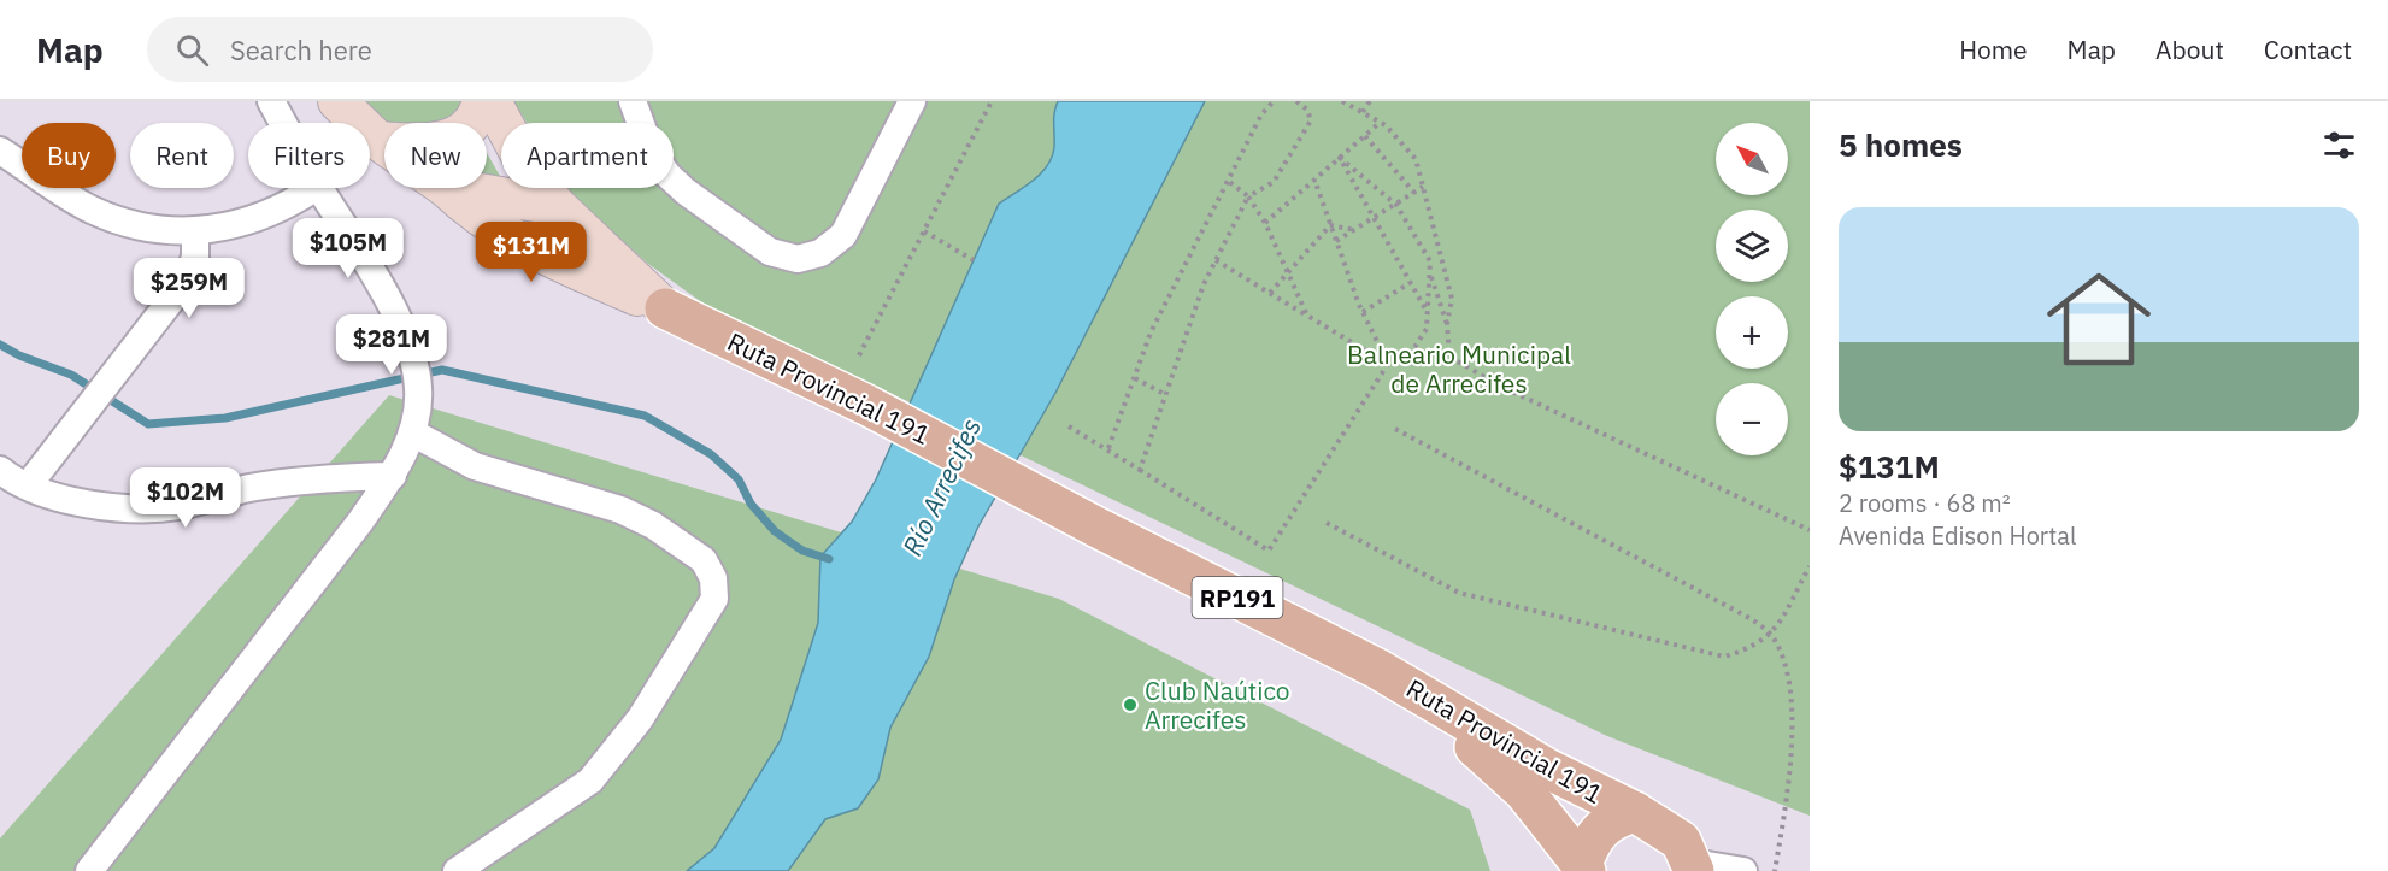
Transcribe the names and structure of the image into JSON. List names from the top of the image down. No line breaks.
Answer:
{"streets":{"main road":["Ruta Provincial 191","RP191"]},"crossings":[["Ruta Provincial 191","RP191"]],"water":["Río Arrecifes"],"parks":["Balneario Municipal de Arrecifes"],"places":["Club Naútico Arrecifes"],"north":"top left","page":{"header":"Map","search":"Search here","nav":["Home","Map","About","Contact"],"heading":"5 homes","map_buttons":["+","−"],"chip":["Buy","Rent","Filters","New","Apartment"],"list":[{"name":"$131M","note":"2 rooms · 68 m² · Avenida Edison Hortal"}],"price":["$105M","$131M","$259M","$281M","$102M"]}}
